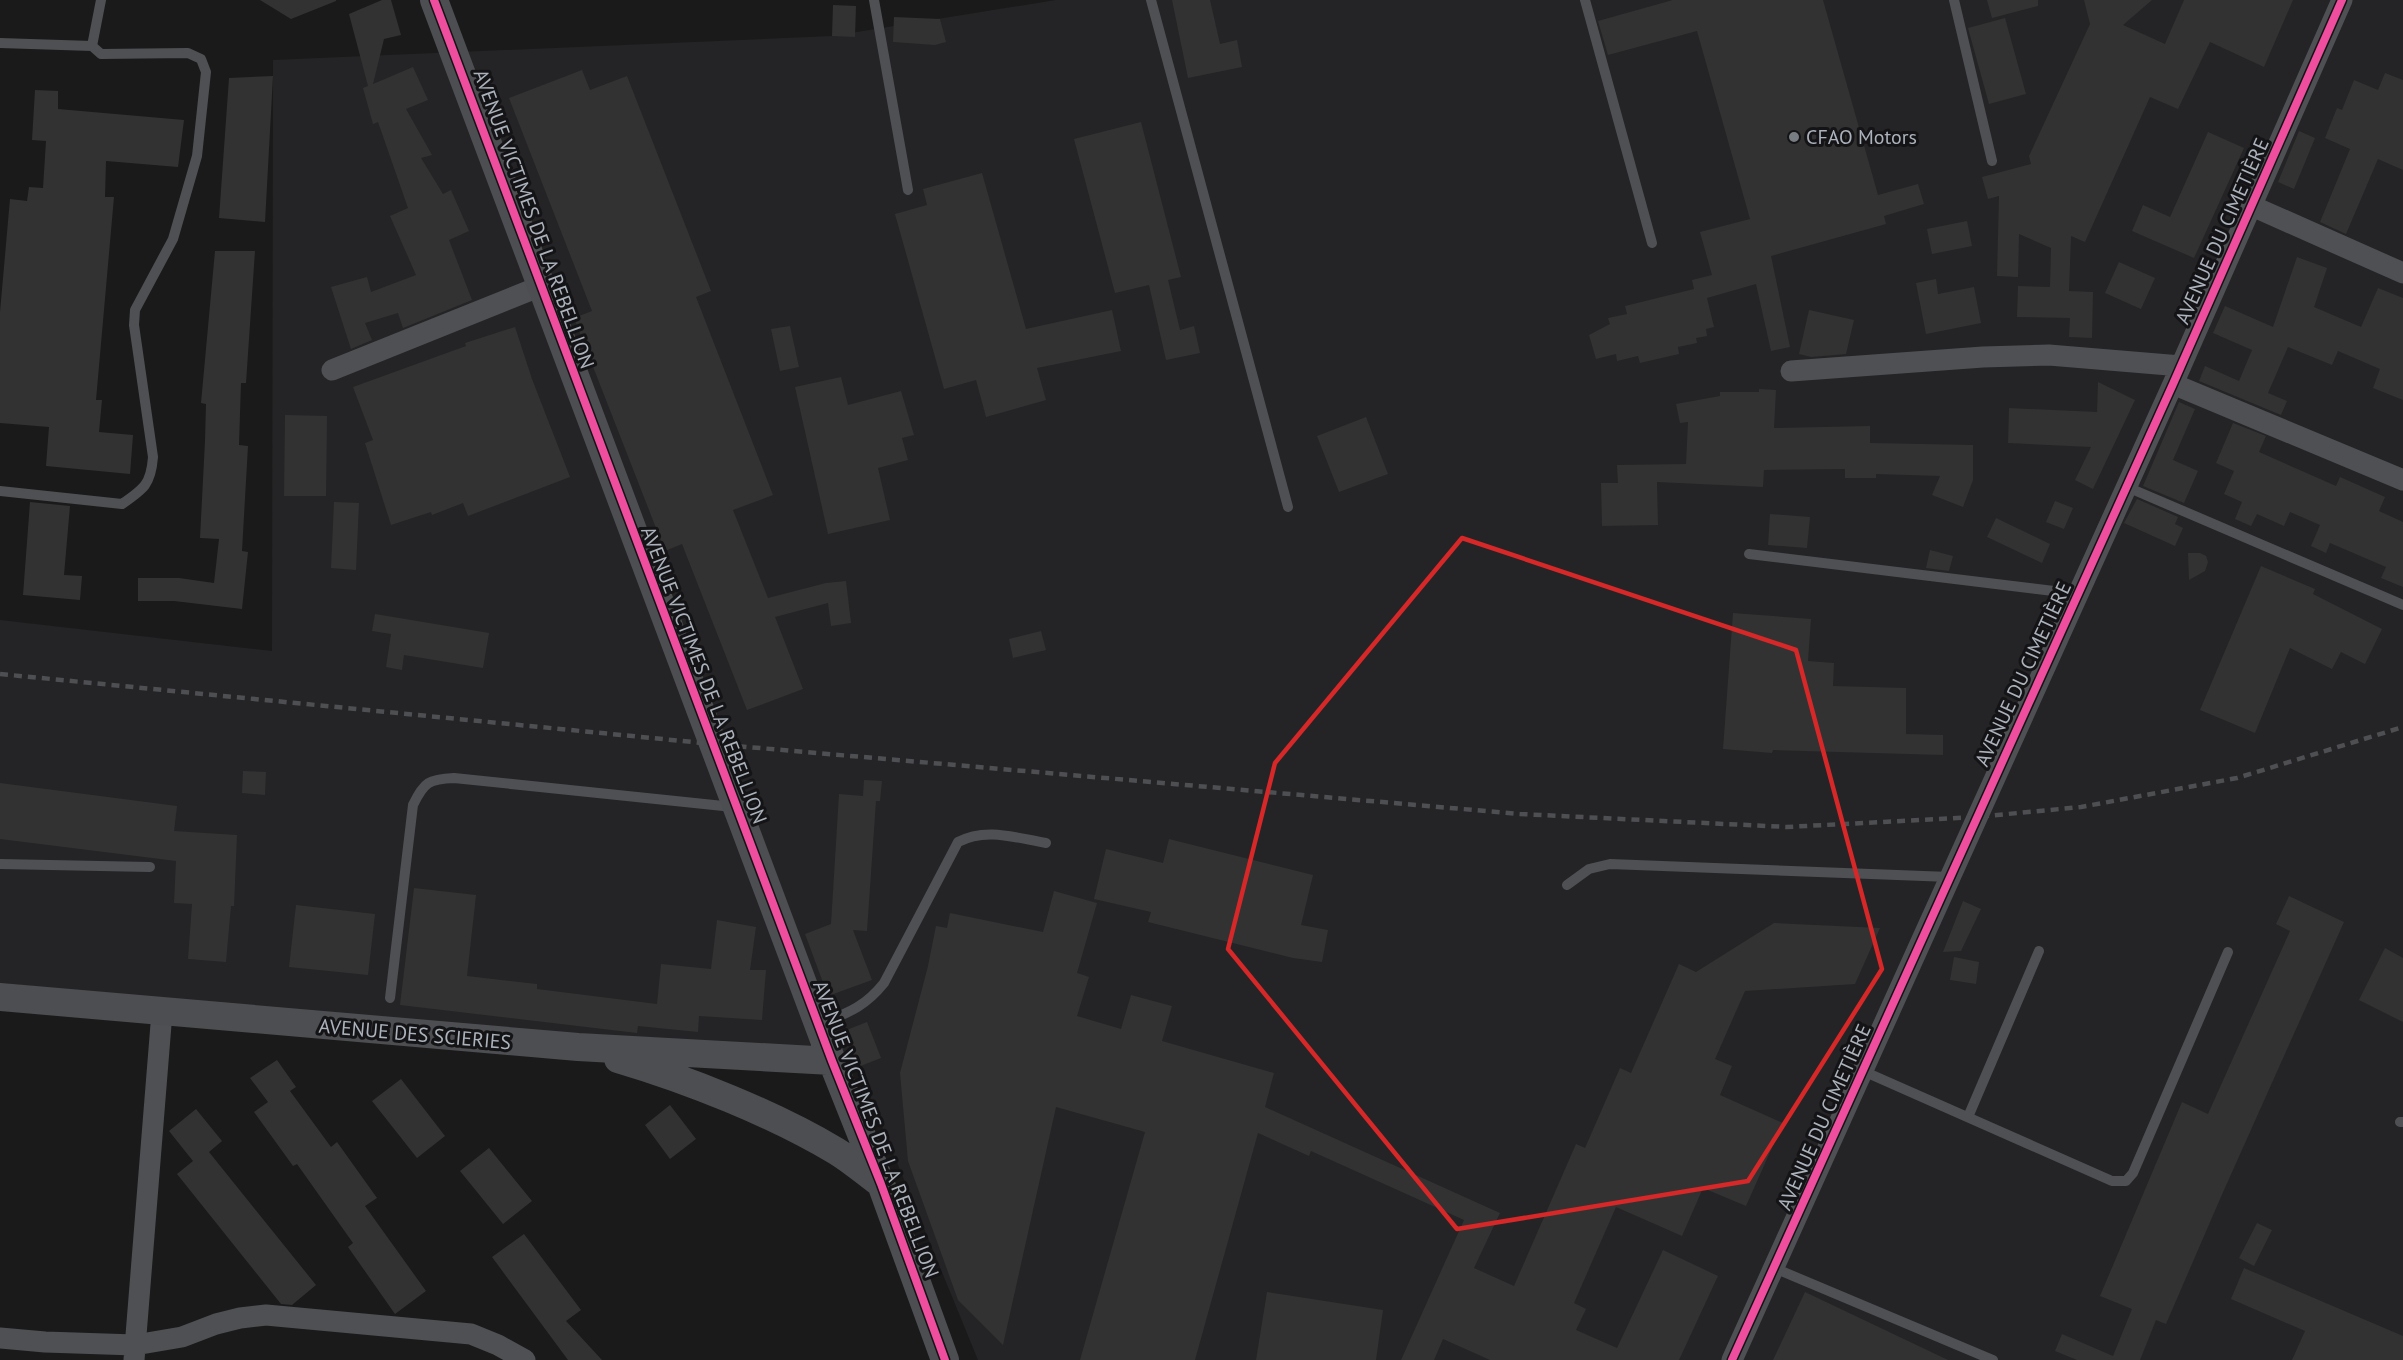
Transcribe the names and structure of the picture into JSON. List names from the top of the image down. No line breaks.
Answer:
{"streets":{"street":["AVENUE VICTIMES DE LA REBELLION","AVENUE DU CIMETIÈRE","AVENUE DES SCIERIES"]},"crossings":[["AVENUE VICTIMES DE LA REBELLION","AVENUE DES SCIERIES"]],"places":["CFAO Motors"]}
